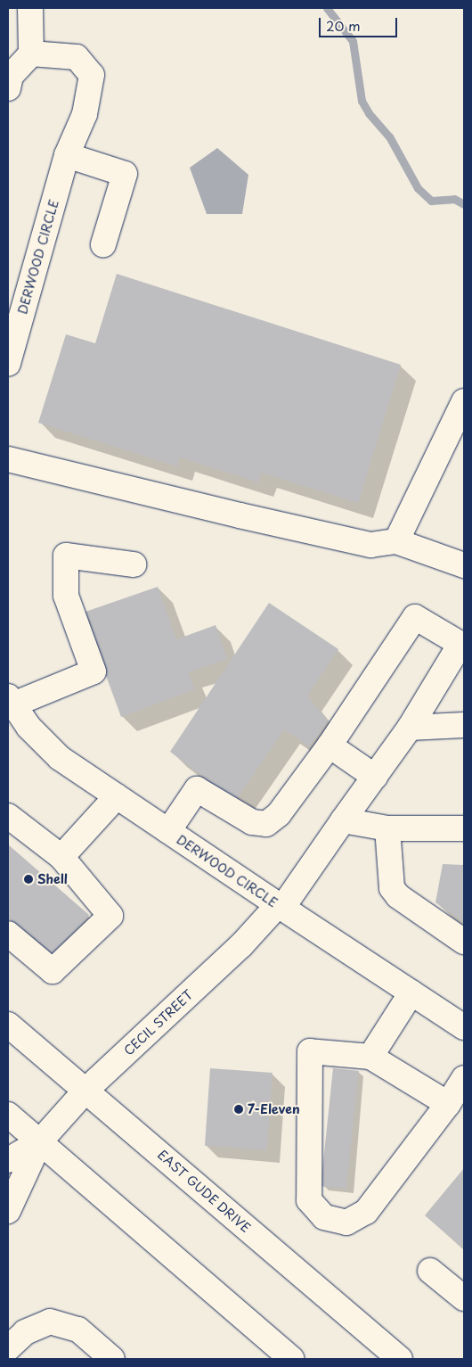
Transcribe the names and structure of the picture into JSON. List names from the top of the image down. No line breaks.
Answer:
{"streets":{"street":["DERWOOD CIRCLE","CECIL STREET","EAST GUDE DRIVE"]},"crossings":[["DERWOOD CIRCLE","CECIL STREET"],["CECIL STREET","EAST GUDE DRIVE"]],"places":["Shell","7-Eleven"],"scale_bar":"20 m"}
